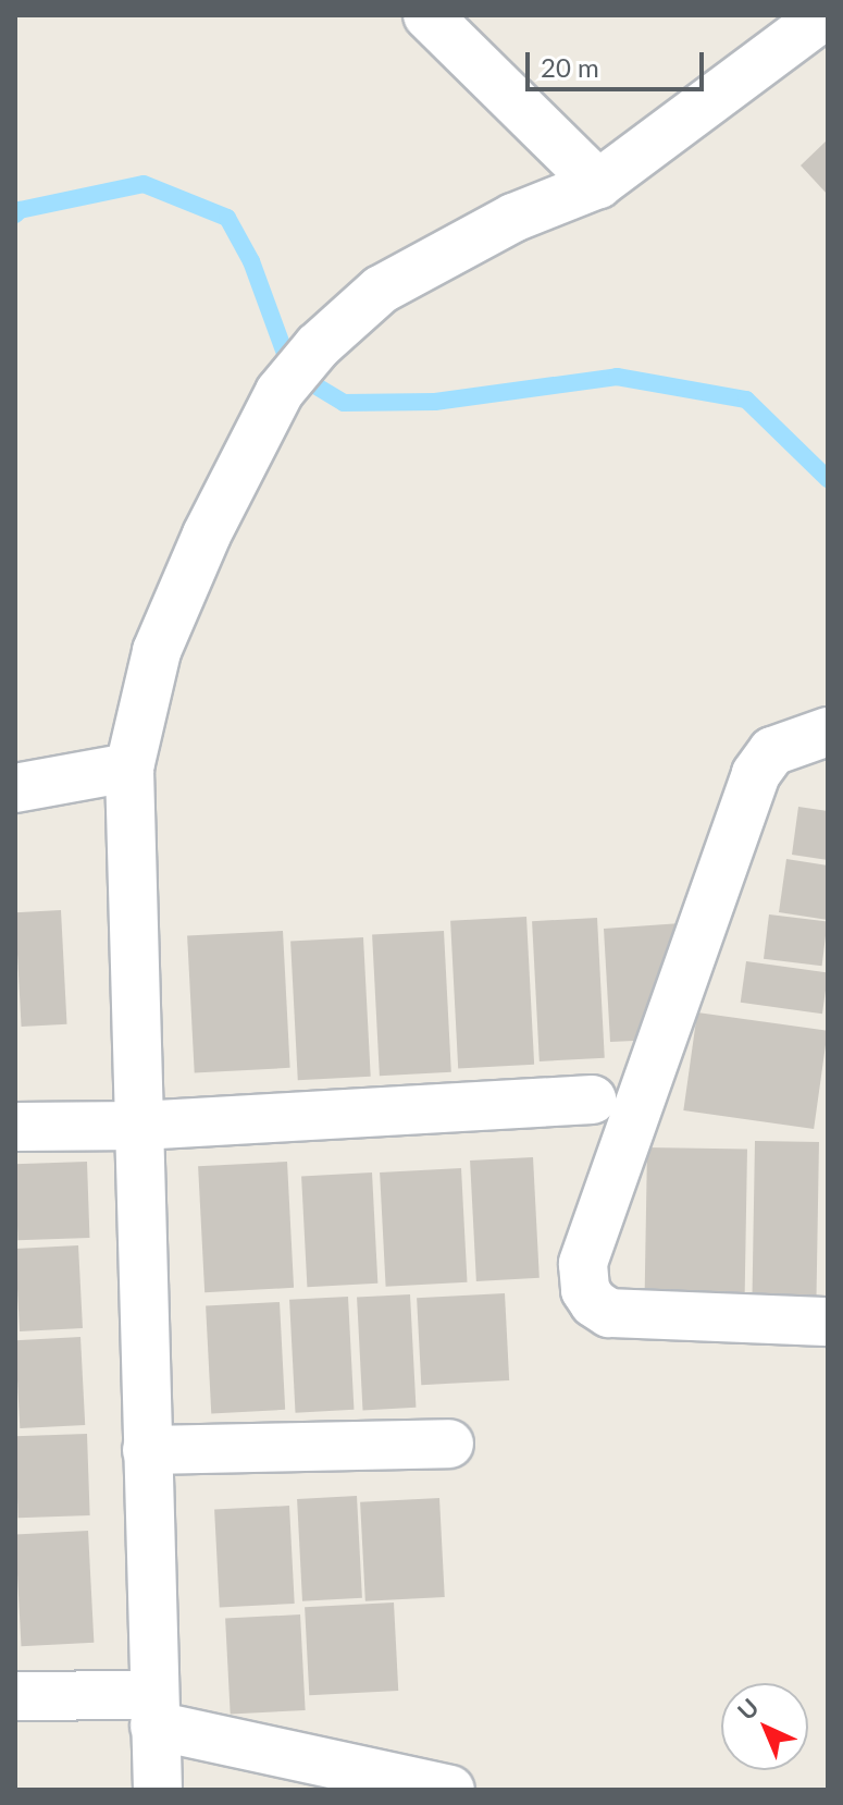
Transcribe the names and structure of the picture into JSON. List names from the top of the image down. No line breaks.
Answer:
{"scale_bar":"20 m","north":"top left"}
